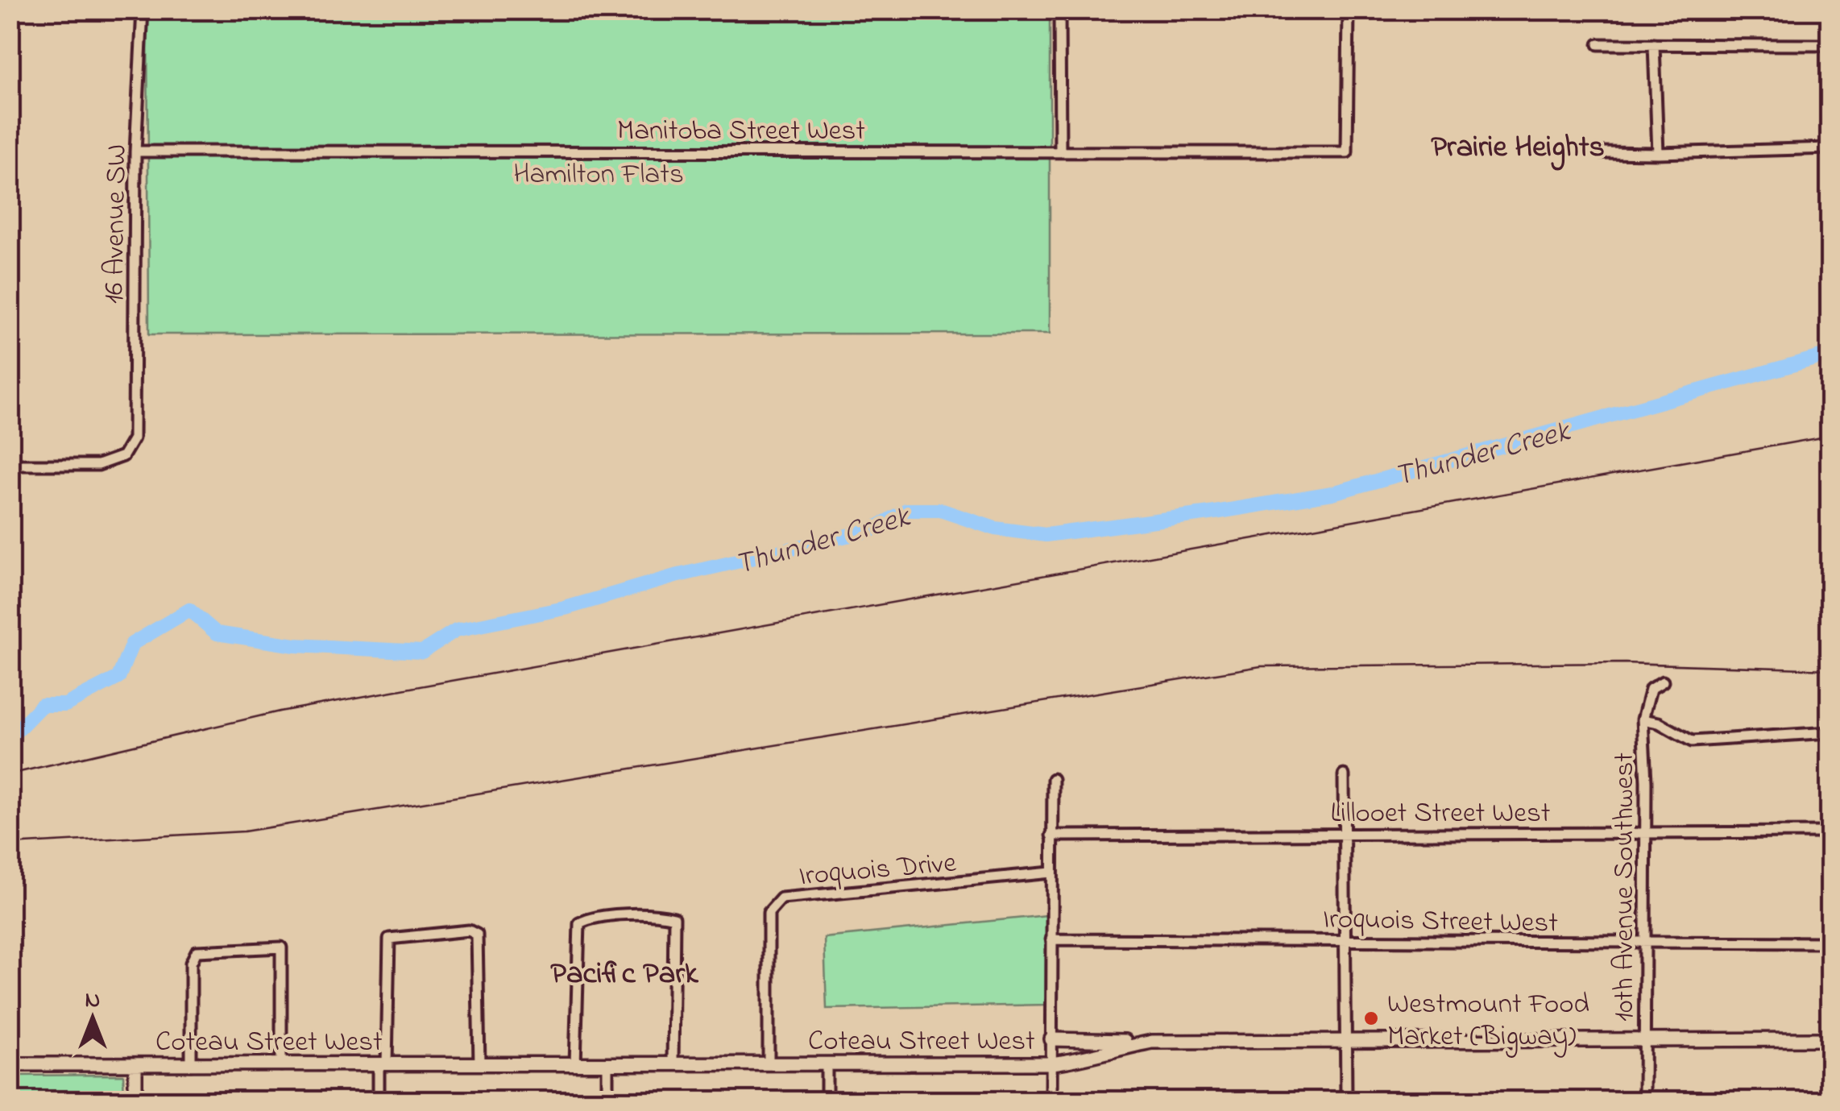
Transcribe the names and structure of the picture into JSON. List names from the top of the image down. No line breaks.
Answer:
{"streets":{"street":["Manitoba Street West","16 Avenue SW","Lillooet Street West","Iroquois Drive","10th Avenue Southwest","Iroquois Street West","Coteau Street West"]},"crossings":[["Manitoba Street West","16 Avenue SW"],["Lillooet Street West","10th Avenue Southwest"],["Iroquois Drive","Coteau Street West"],["10th Avenue Southwest","Iroquois Street West"],["10th Avenue Southwest","Coteau Street West"]],"districts":["Prairie Heights","Pacific Park"],"water":["Thunder Creek"],"parks":["Hamilton Flats"],"places":["Westmount Food Market (Bigway)"],"north":"top"}
